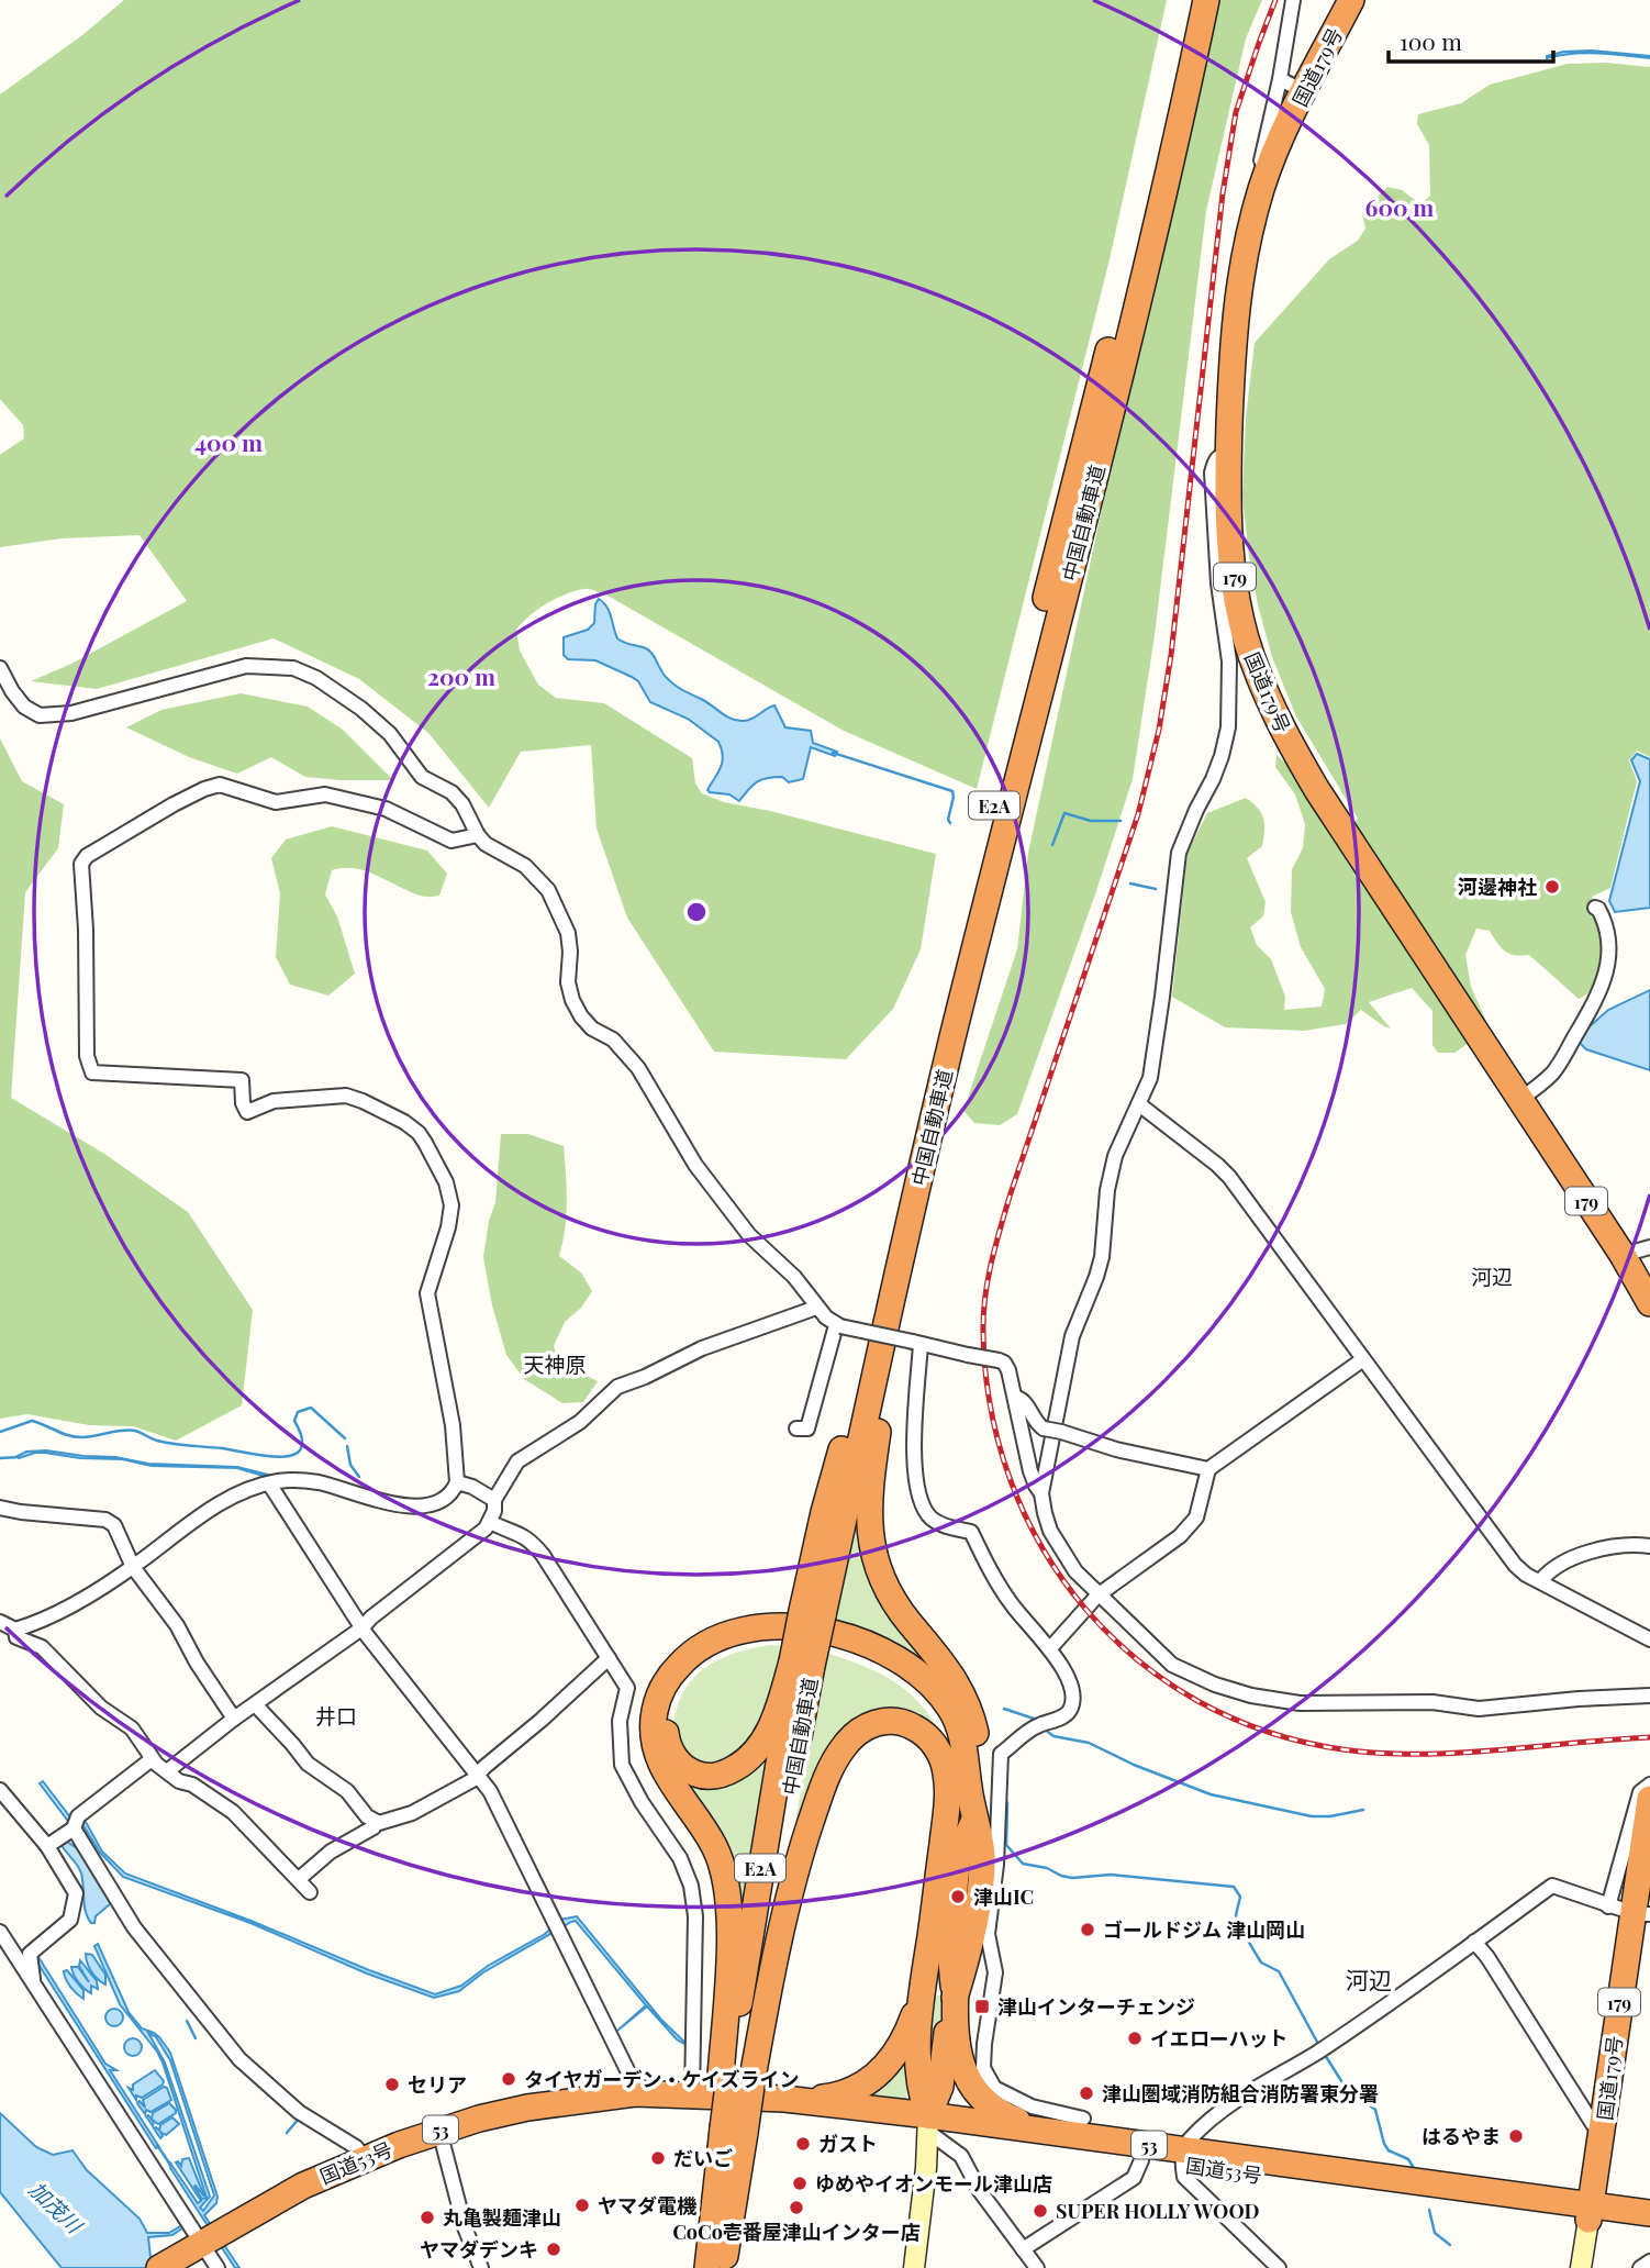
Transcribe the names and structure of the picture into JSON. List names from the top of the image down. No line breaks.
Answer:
{"streets":{"highway":["国道179号","中国自動車道","179","E2A","53","国道53号"]},"crossings":[["国道179号","国道53号"],["中国自動車道","国道53号"]],"districts":["河辺","天神原","井口","河辺"],"water":["加茂川"],"places":{"other":["河邊神社","津山IC","ゴールドジム 津山岡山","イエローハット","タイヤガーデン・ケイズライン","セリア","津山圏域消防組合消防署東分署","はるやま","ガスト","だいご","ゆめやイオンモール津山店","ヤマダ電機","CoCo壱番屋津山インター店","SUPER HOLLY WOOD","丸亀製麺津山","ヤマダデンキ"],"transit":["津山インターチェンジ"]},"scale_bar":"100 m","rings":["600 m","400 m","200 m"]}
